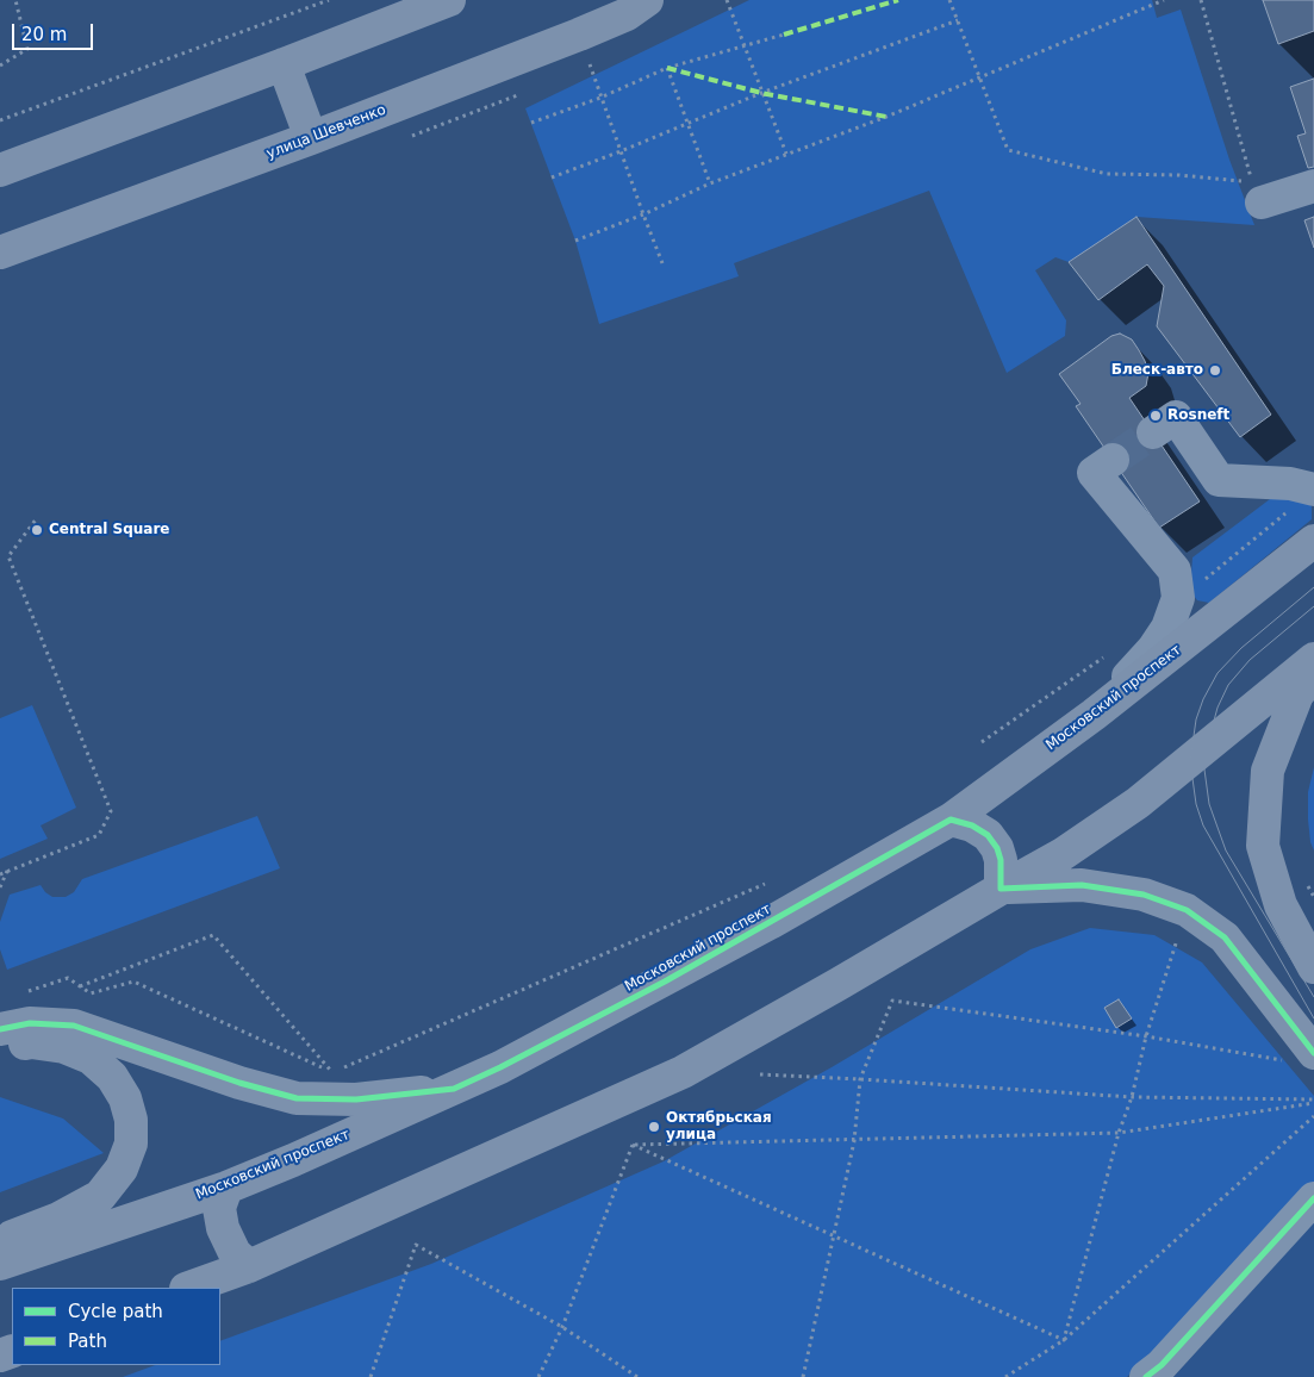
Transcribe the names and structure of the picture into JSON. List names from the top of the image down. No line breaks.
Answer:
{"streets":{"main road":["улица Шевченко","Московский проспект"]},"places":["Блеск-авто","Rosneft","Central Square","Октябрьская улица"],"legend":["Cycle path","Path"],"scale_bar":"20 m"}
